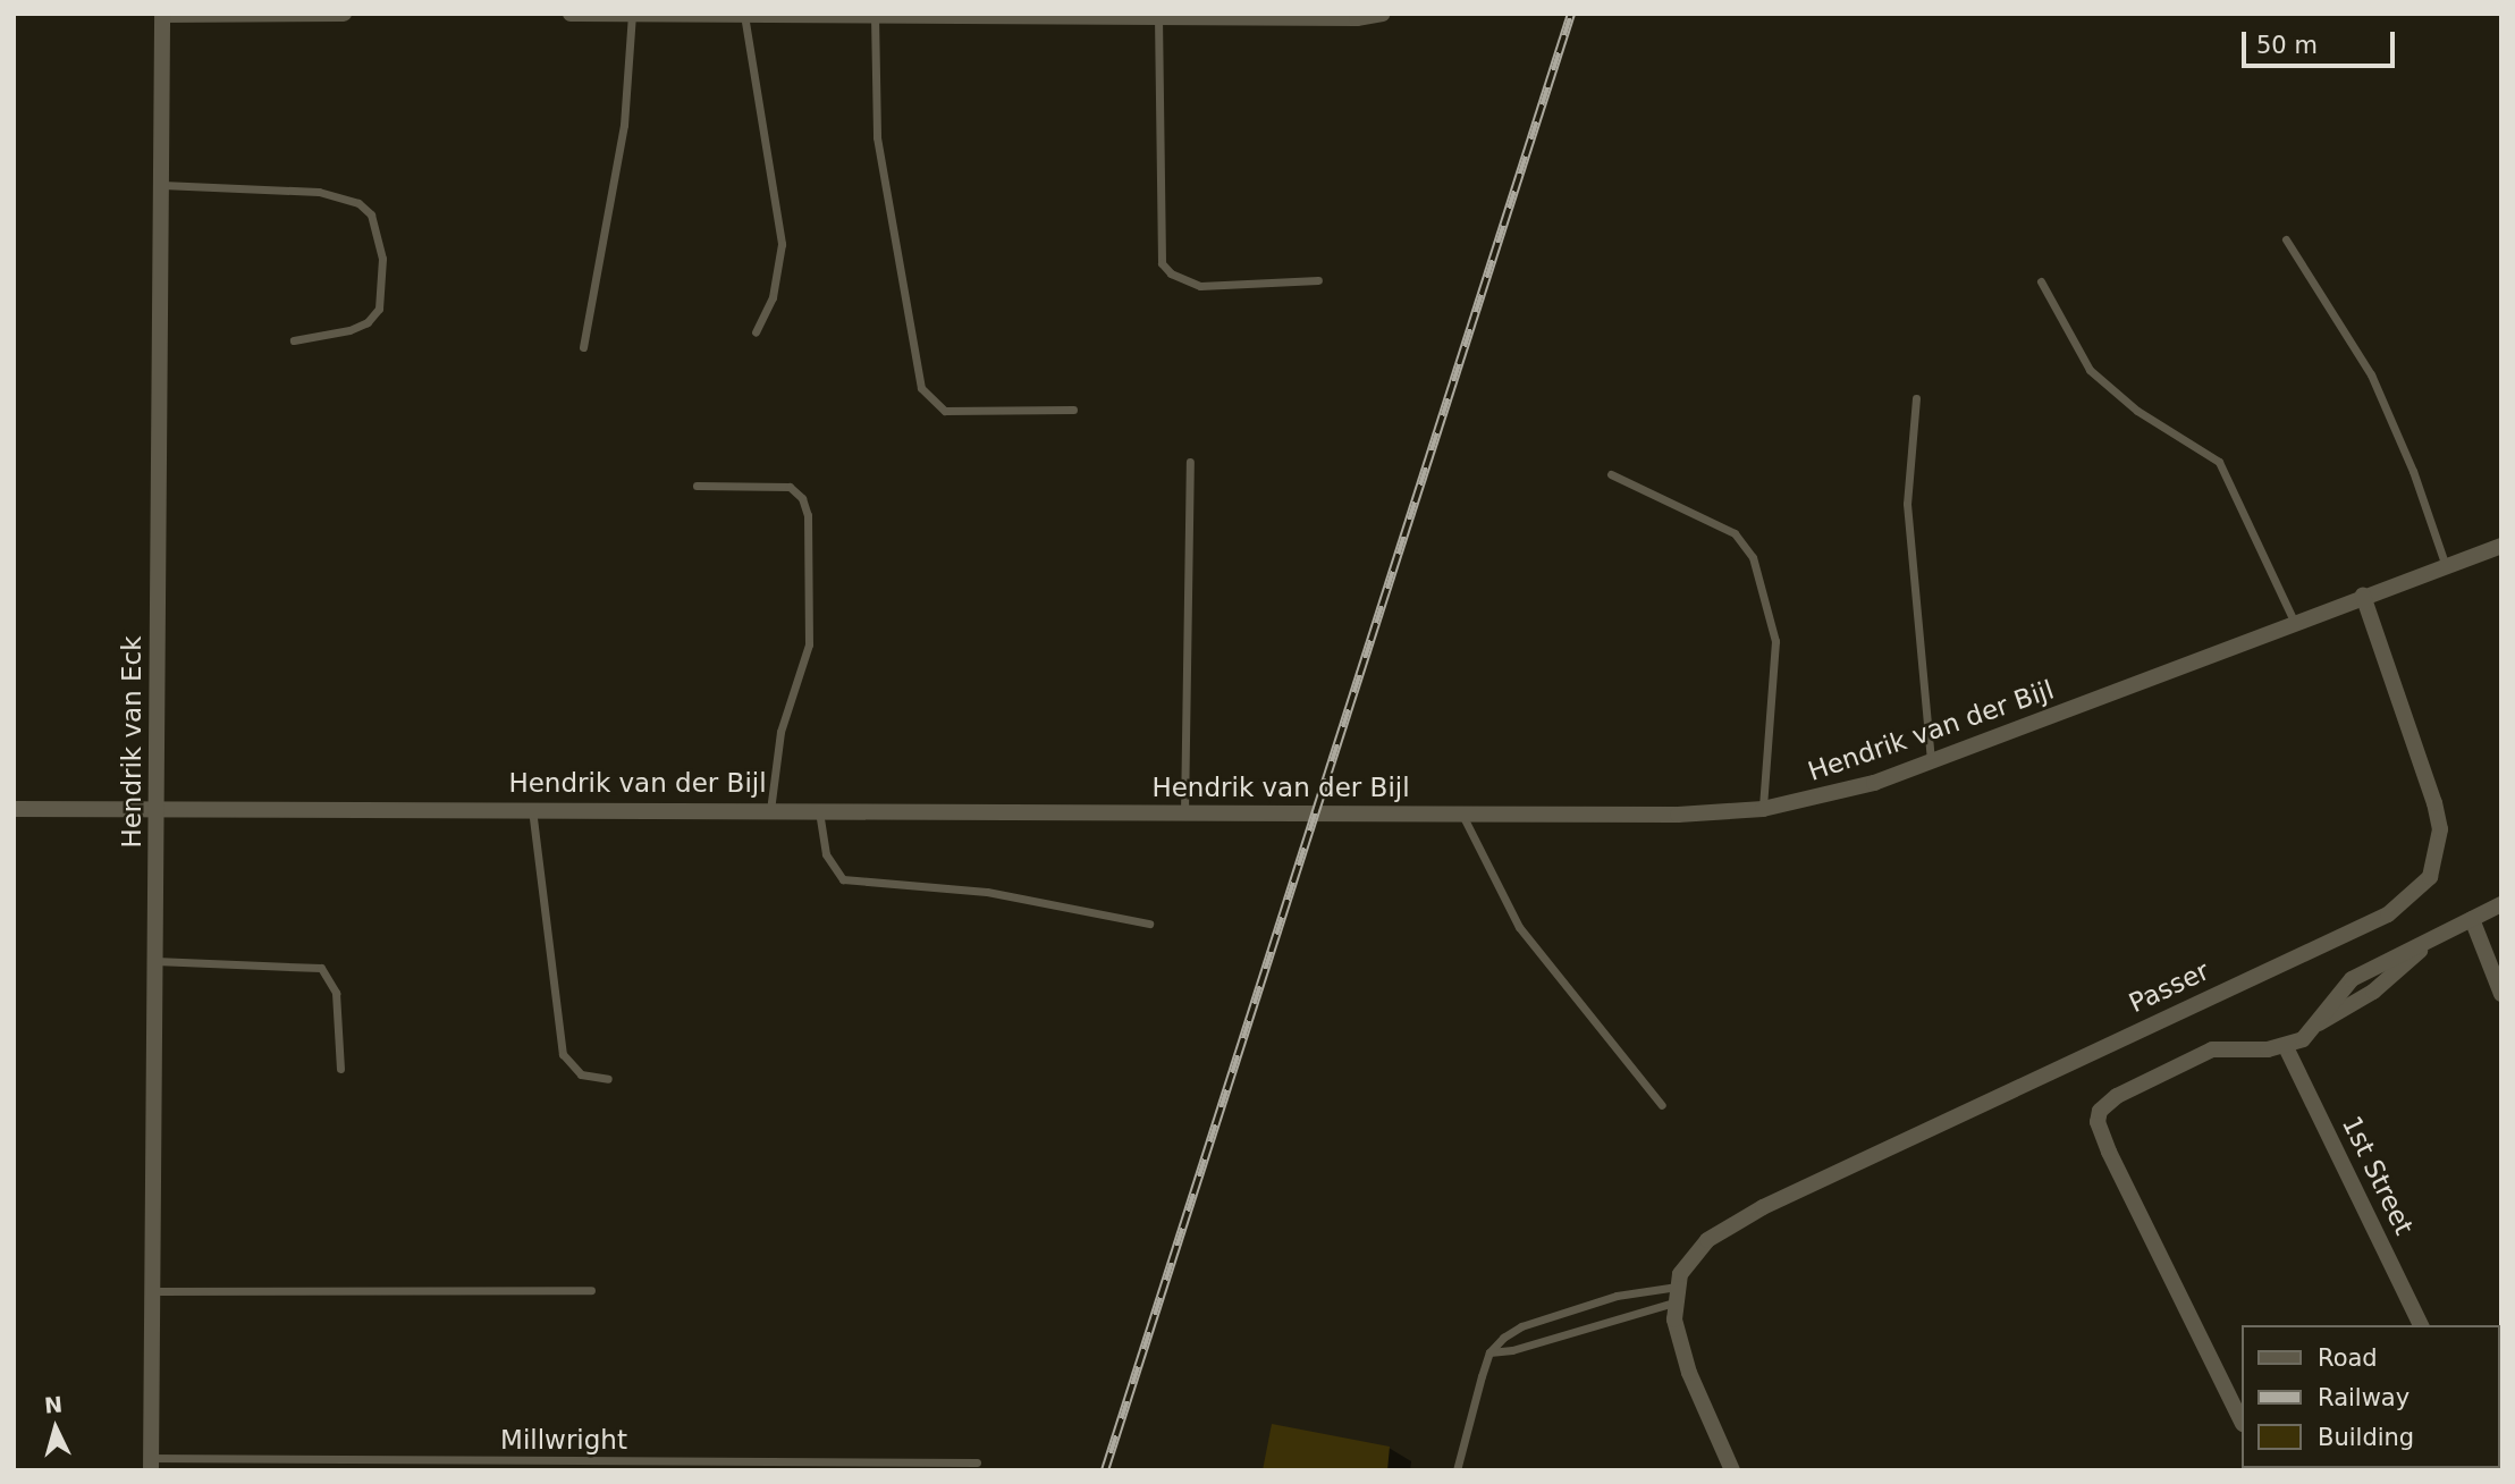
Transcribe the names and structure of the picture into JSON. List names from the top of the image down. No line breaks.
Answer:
{"streets":{"street":["Hendrik van der Bijl","Hendrik van Eck","Passer","1st Street"],"lane":["Millwright"]},"crossings":[["Hendrik van der Bijl","Hendrik van Eck"],["Hendrik van der Bijl","Passer"],["Hendrik van Eck","Millwright"]],"legend":["Road","Railway","Building"],"scale_bar":"50 m","north":"top"}
